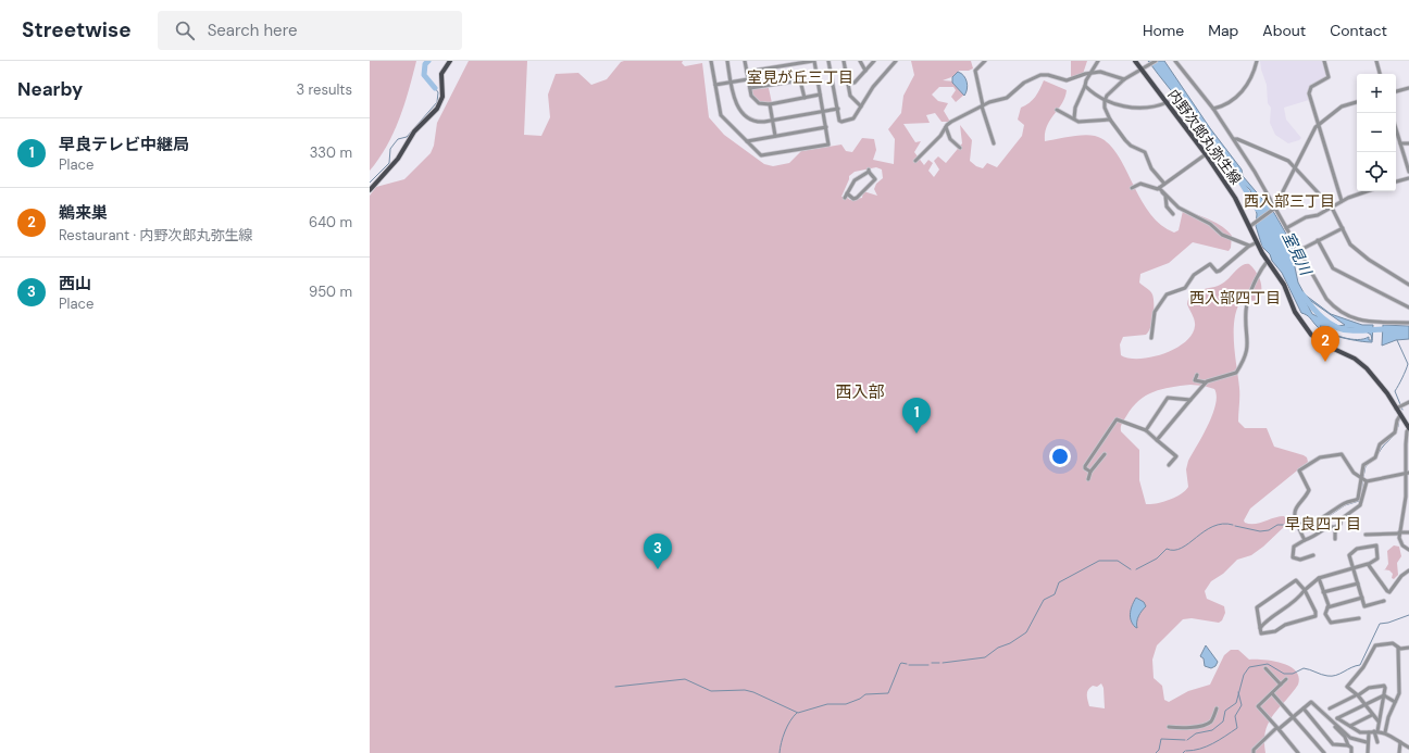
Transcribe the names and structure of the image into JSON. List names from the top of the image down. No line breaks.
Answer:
{"streets":{"main road":["内野次郎丸弥生線"]},"districts":["室見が丘三丁目","西入部三丁目","西入部四丁目","西入部","早良四丁目"],"water":["室見川"],"page":{"header":"Streetwise","search":"Search here","nav":["Home","Map","About","Contact"],"heading":["Nearby","3 results"],"map_buttons":["+","−"],"list":[{"mark":"1","name":"早良テレビ中継局","note":"Place","value":"330 m"},{"mark":"2","name":"鵜来巣","note":"Restaurant · 内野次郎丸弥生線","value":"640 m"},{"mark":"3","name":"西山","note":"Place","value":"950 m"}],"pins":["2","1","3"]}}
